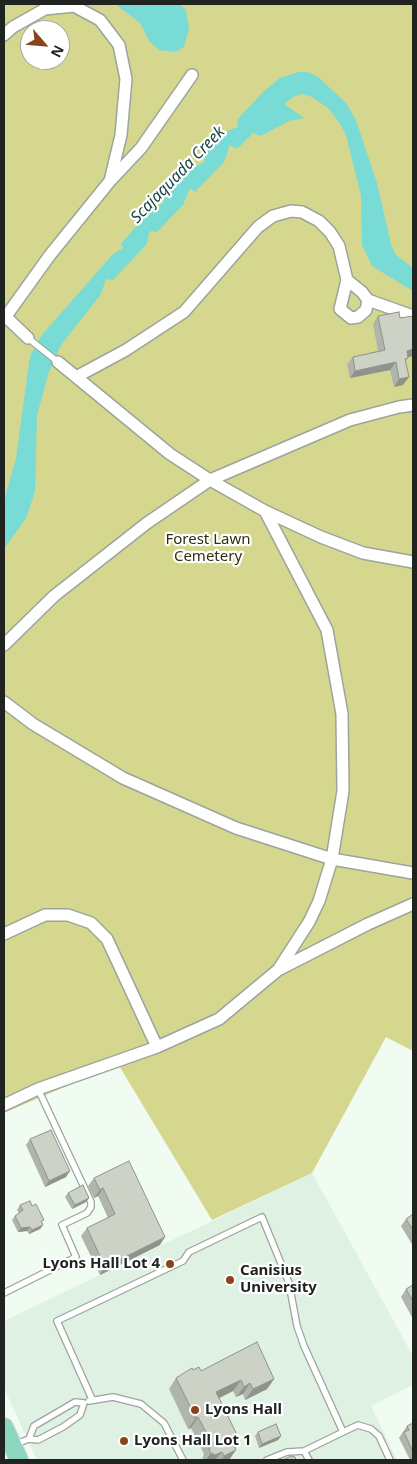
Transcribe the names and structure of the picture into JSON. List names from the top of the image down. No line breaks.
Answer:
{"water":["Scajaquada Creek"],"parks":["Forest Lawn Cemetery"],"places":["Lyons Hall Lot 4","Canisius University","Lyons Hall","Lyons Hall Lot 1"],"north":"bottom right"}
